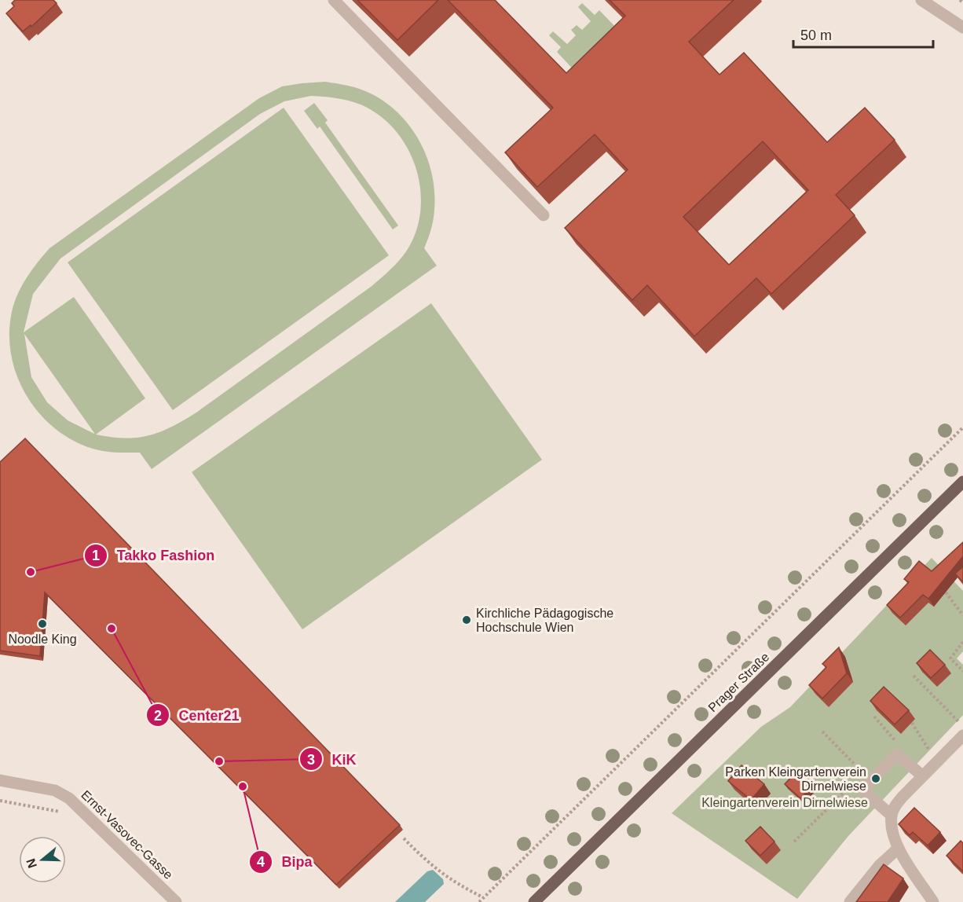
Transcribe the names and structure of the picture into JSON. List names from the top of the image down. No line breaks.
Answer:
{"streets":{"main road":["Prager Straße"],"street":["Ernst-Vasovec-Gasse"]},"parks":["Kleingartenverein Dirnelwiese"],"places":["Takko Fashion","Kirchliche Pädagogische Hochschule Wien","Noodle King","Center21","KiK","Parken Kleingartenverein Dirnelwiese","Bipa"],"scale_bar":"50 m","north":"left"}
